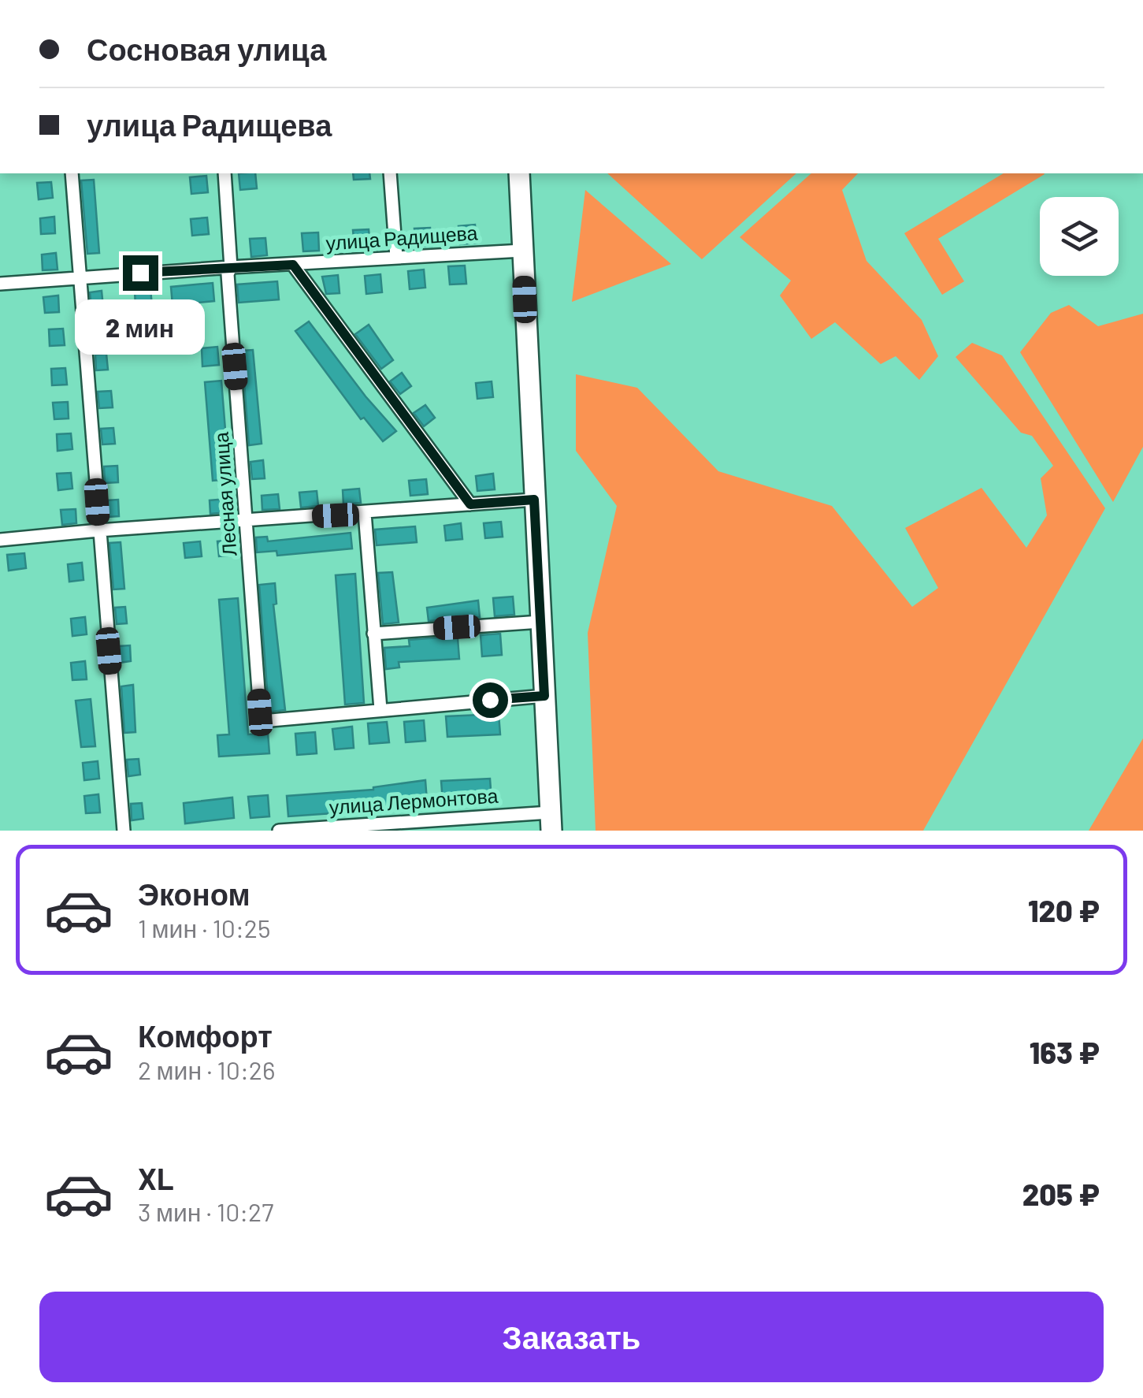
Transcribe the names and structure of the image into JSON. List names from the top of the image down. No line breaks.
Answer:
{"streets":{"street":["улица Радищева","Лесная улица","улица Лермонтова"]},"crossings":[["улица Радищева","Лесная улица"]],"page":{"banner":["Сосновая улица","улица Радищева"],"bubble":"2 мин","list":[{"name":"Эконом","note":"1 мин · 10:25","value":"120 ₽"},{"name":"Комфорт","note":"2 мин · 10:26","value":"163 ₽"},{"name":"XL","note":"3 мин · 10:27","value":"205 ₽"}],"buttons":"Заказать"}}
